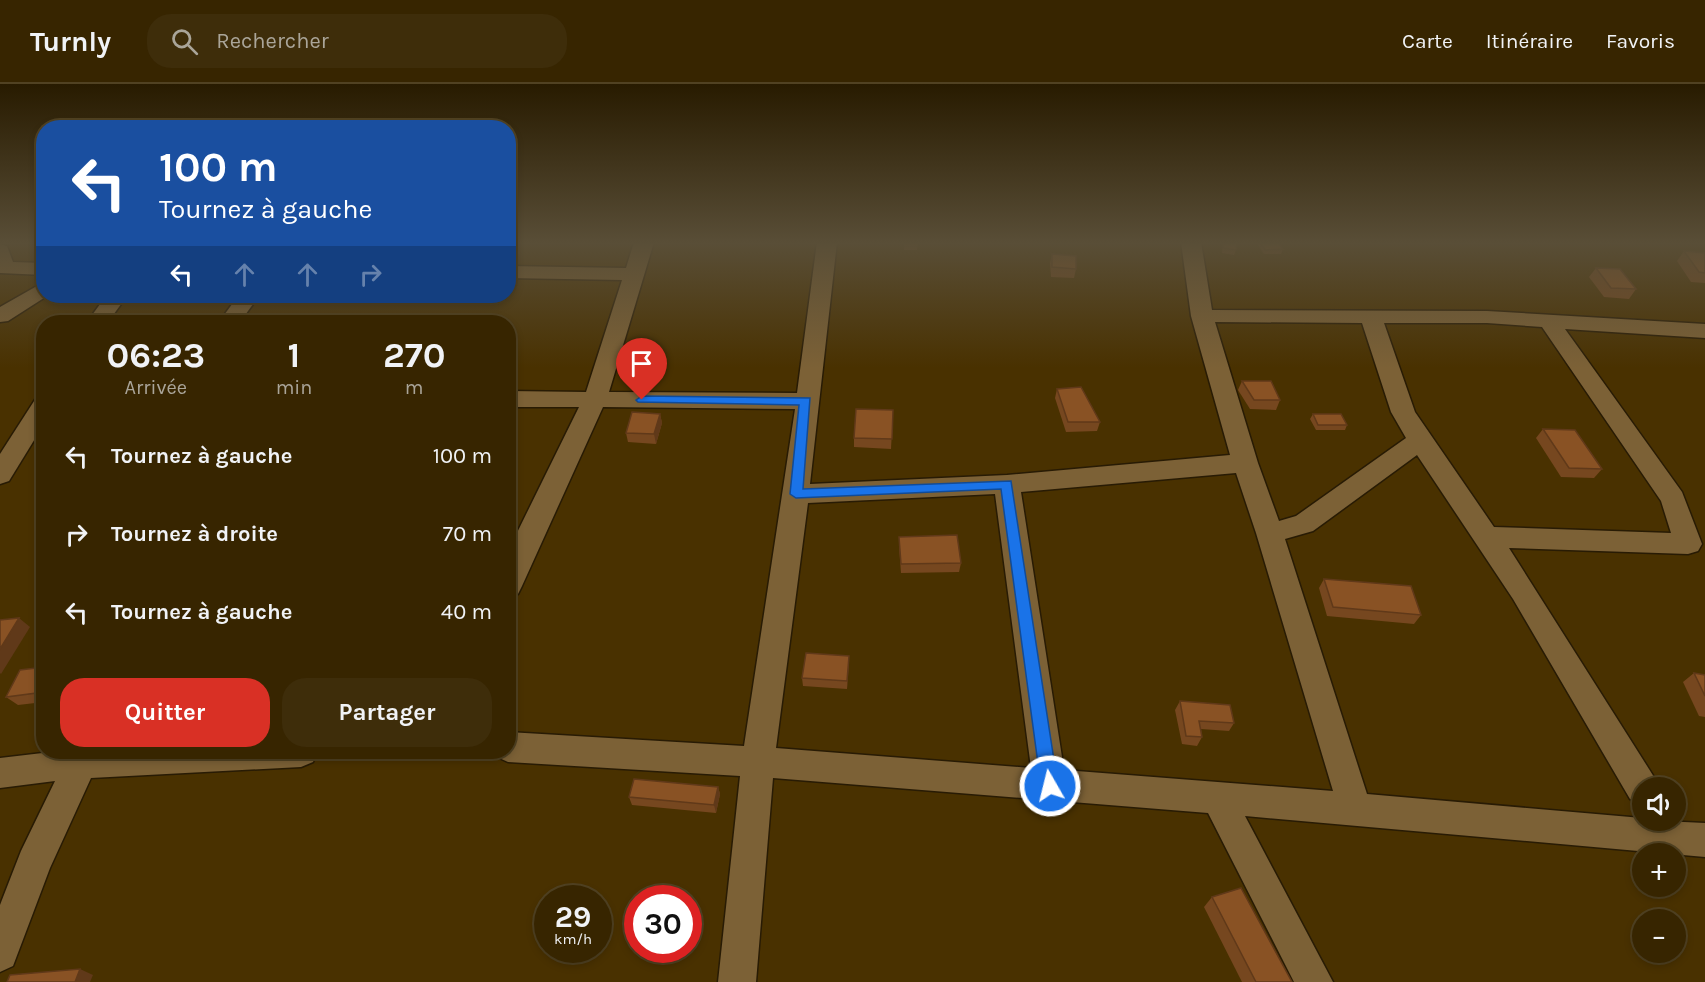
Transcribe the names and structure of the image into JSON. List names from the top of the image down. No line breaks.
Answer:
{"page":{"header":"Turnly","search":"Rechercher","nav":["Carte","Itinéraire","Favoris"],"turn":["100 m","Tournez à gauche"],"eta":["06:23","Arrivée","1","min","270","m"],"list":[{"name":"Tournez à gauche","value":"100 m"},{"name":"Tournez à droite","value":"70 m"},{"name":"Tournez à gauche","value":"40 m"}],"buttons":["Quitter","Partager"],"map_buttons":["+","−"],"speed":"29 km/h","limit":"30"}}
